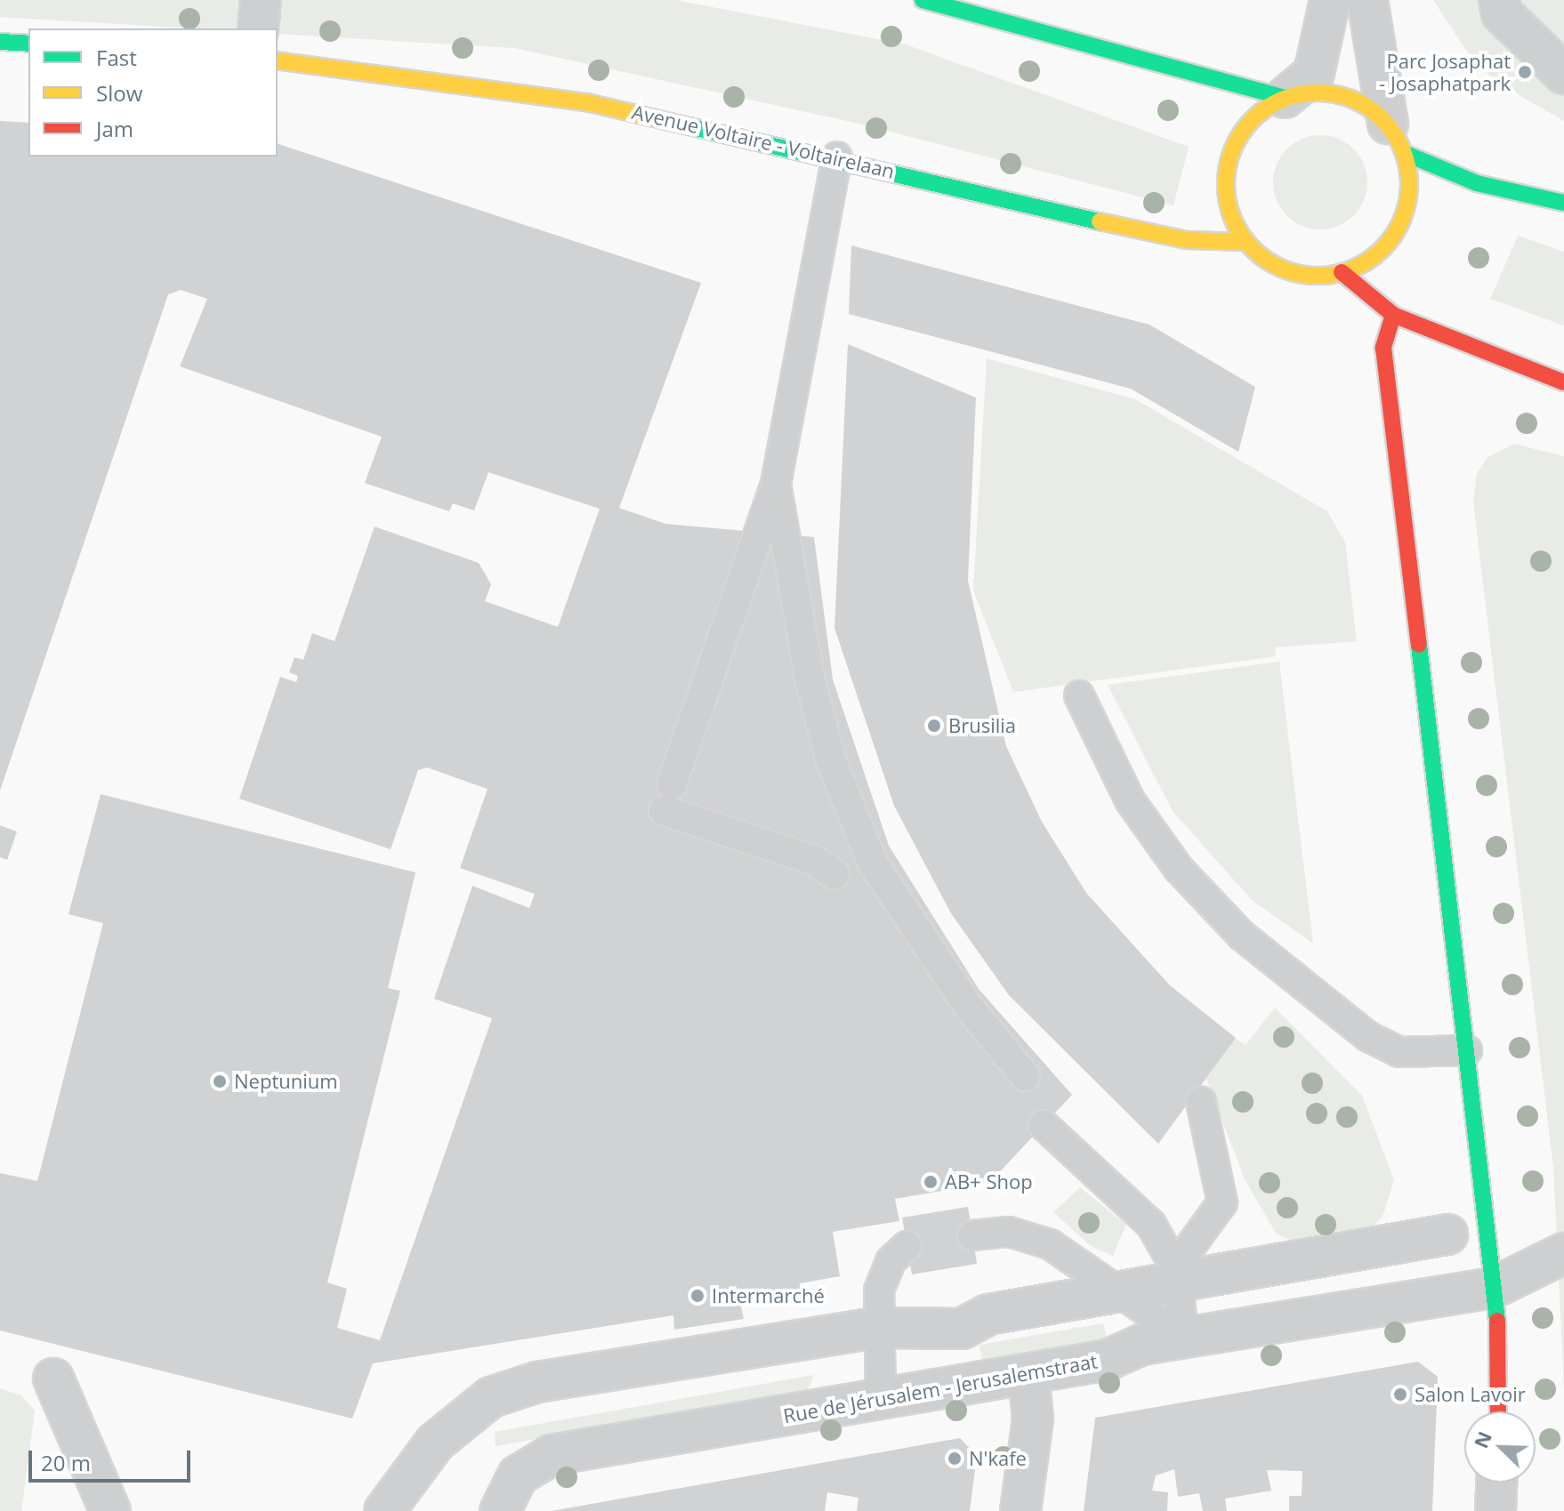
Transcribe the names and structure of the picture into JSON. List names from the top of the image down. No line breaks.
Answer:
{"streets":{"street":["Avenue Voltaire - Voltairelaan","Rue de Jérusalem - Jerusalemstraat"]},"places":["Parc Josaphat - Josaphatpark","Brusilia","Neptunium","AB+ Shop","Intermarché","Salon Lavoir","N'kafe"],"legend":["Fast","Slow","Jam"],"scale_bar":"20 m","north":"top left"}
